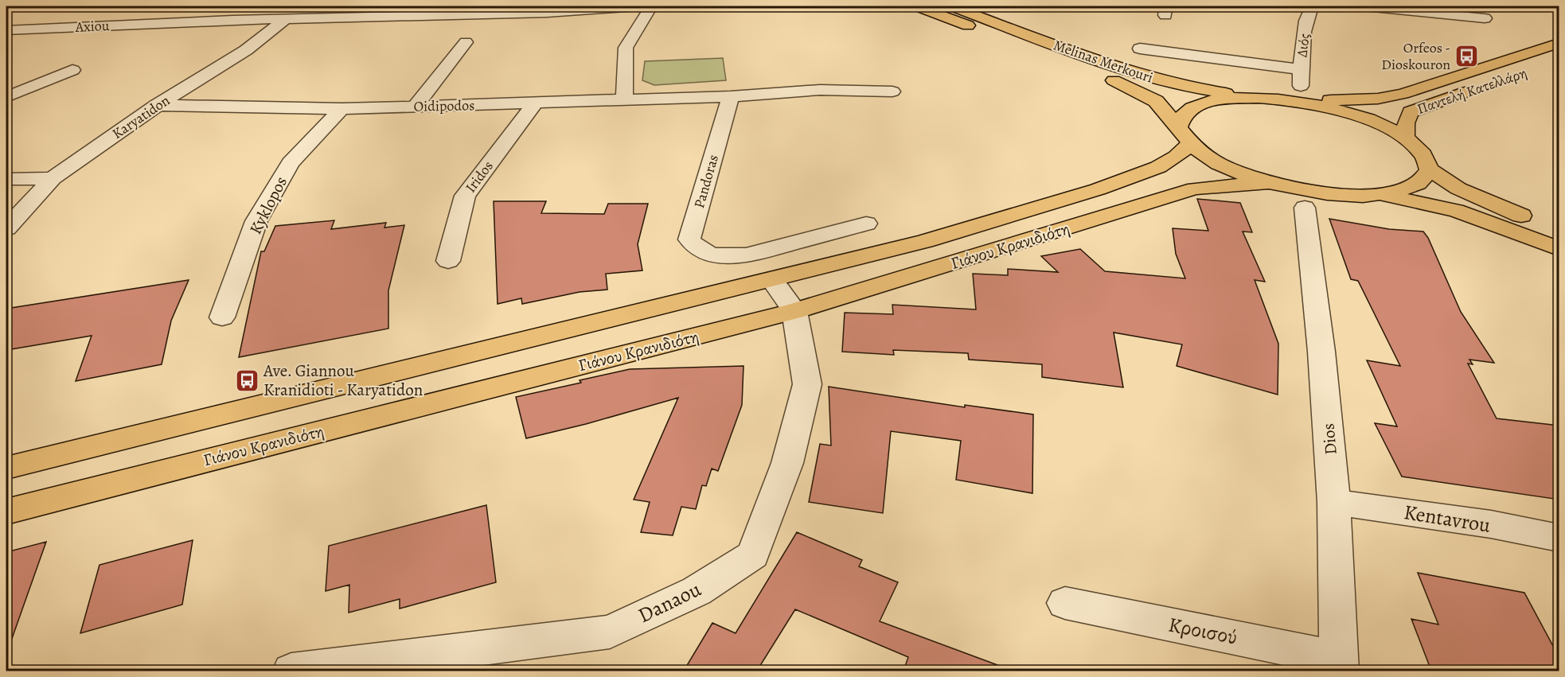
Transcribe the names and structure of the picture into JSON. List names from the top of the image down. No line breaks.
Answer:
{"streets":{"main road":["Melinas Merkouri","Παντελή Κατελλάρη","Γιάνου Κρανιδιότη"],"street":["Axiou","Διός","Oidipodos","Karyatidon","Iridos","Pandoras","Kyklopos","Dios","Kentavrou","Danaou","Κροισού"]},"crossings":[["Axiou","Karyatidon"],["Διός","Παντελή Κατελλάρη"],["Melinas Merkouri","Γιάνου Κρανιδιότη"],["Oidipodos","Karyatidon"],["Oidipodos","Iridos"],["Oidipodos","Pandoras"],["Oidipodos","Kyklopos"],["Γιάνου Κρανιδιότη","Danaou"],["Dios","Kentavrou"],["Dios","Κροισού"]],"places":{"bus stop":["Orfeos - Dioskouron","Ave. Giannou Kranidioti - Karyatidon"]}}
